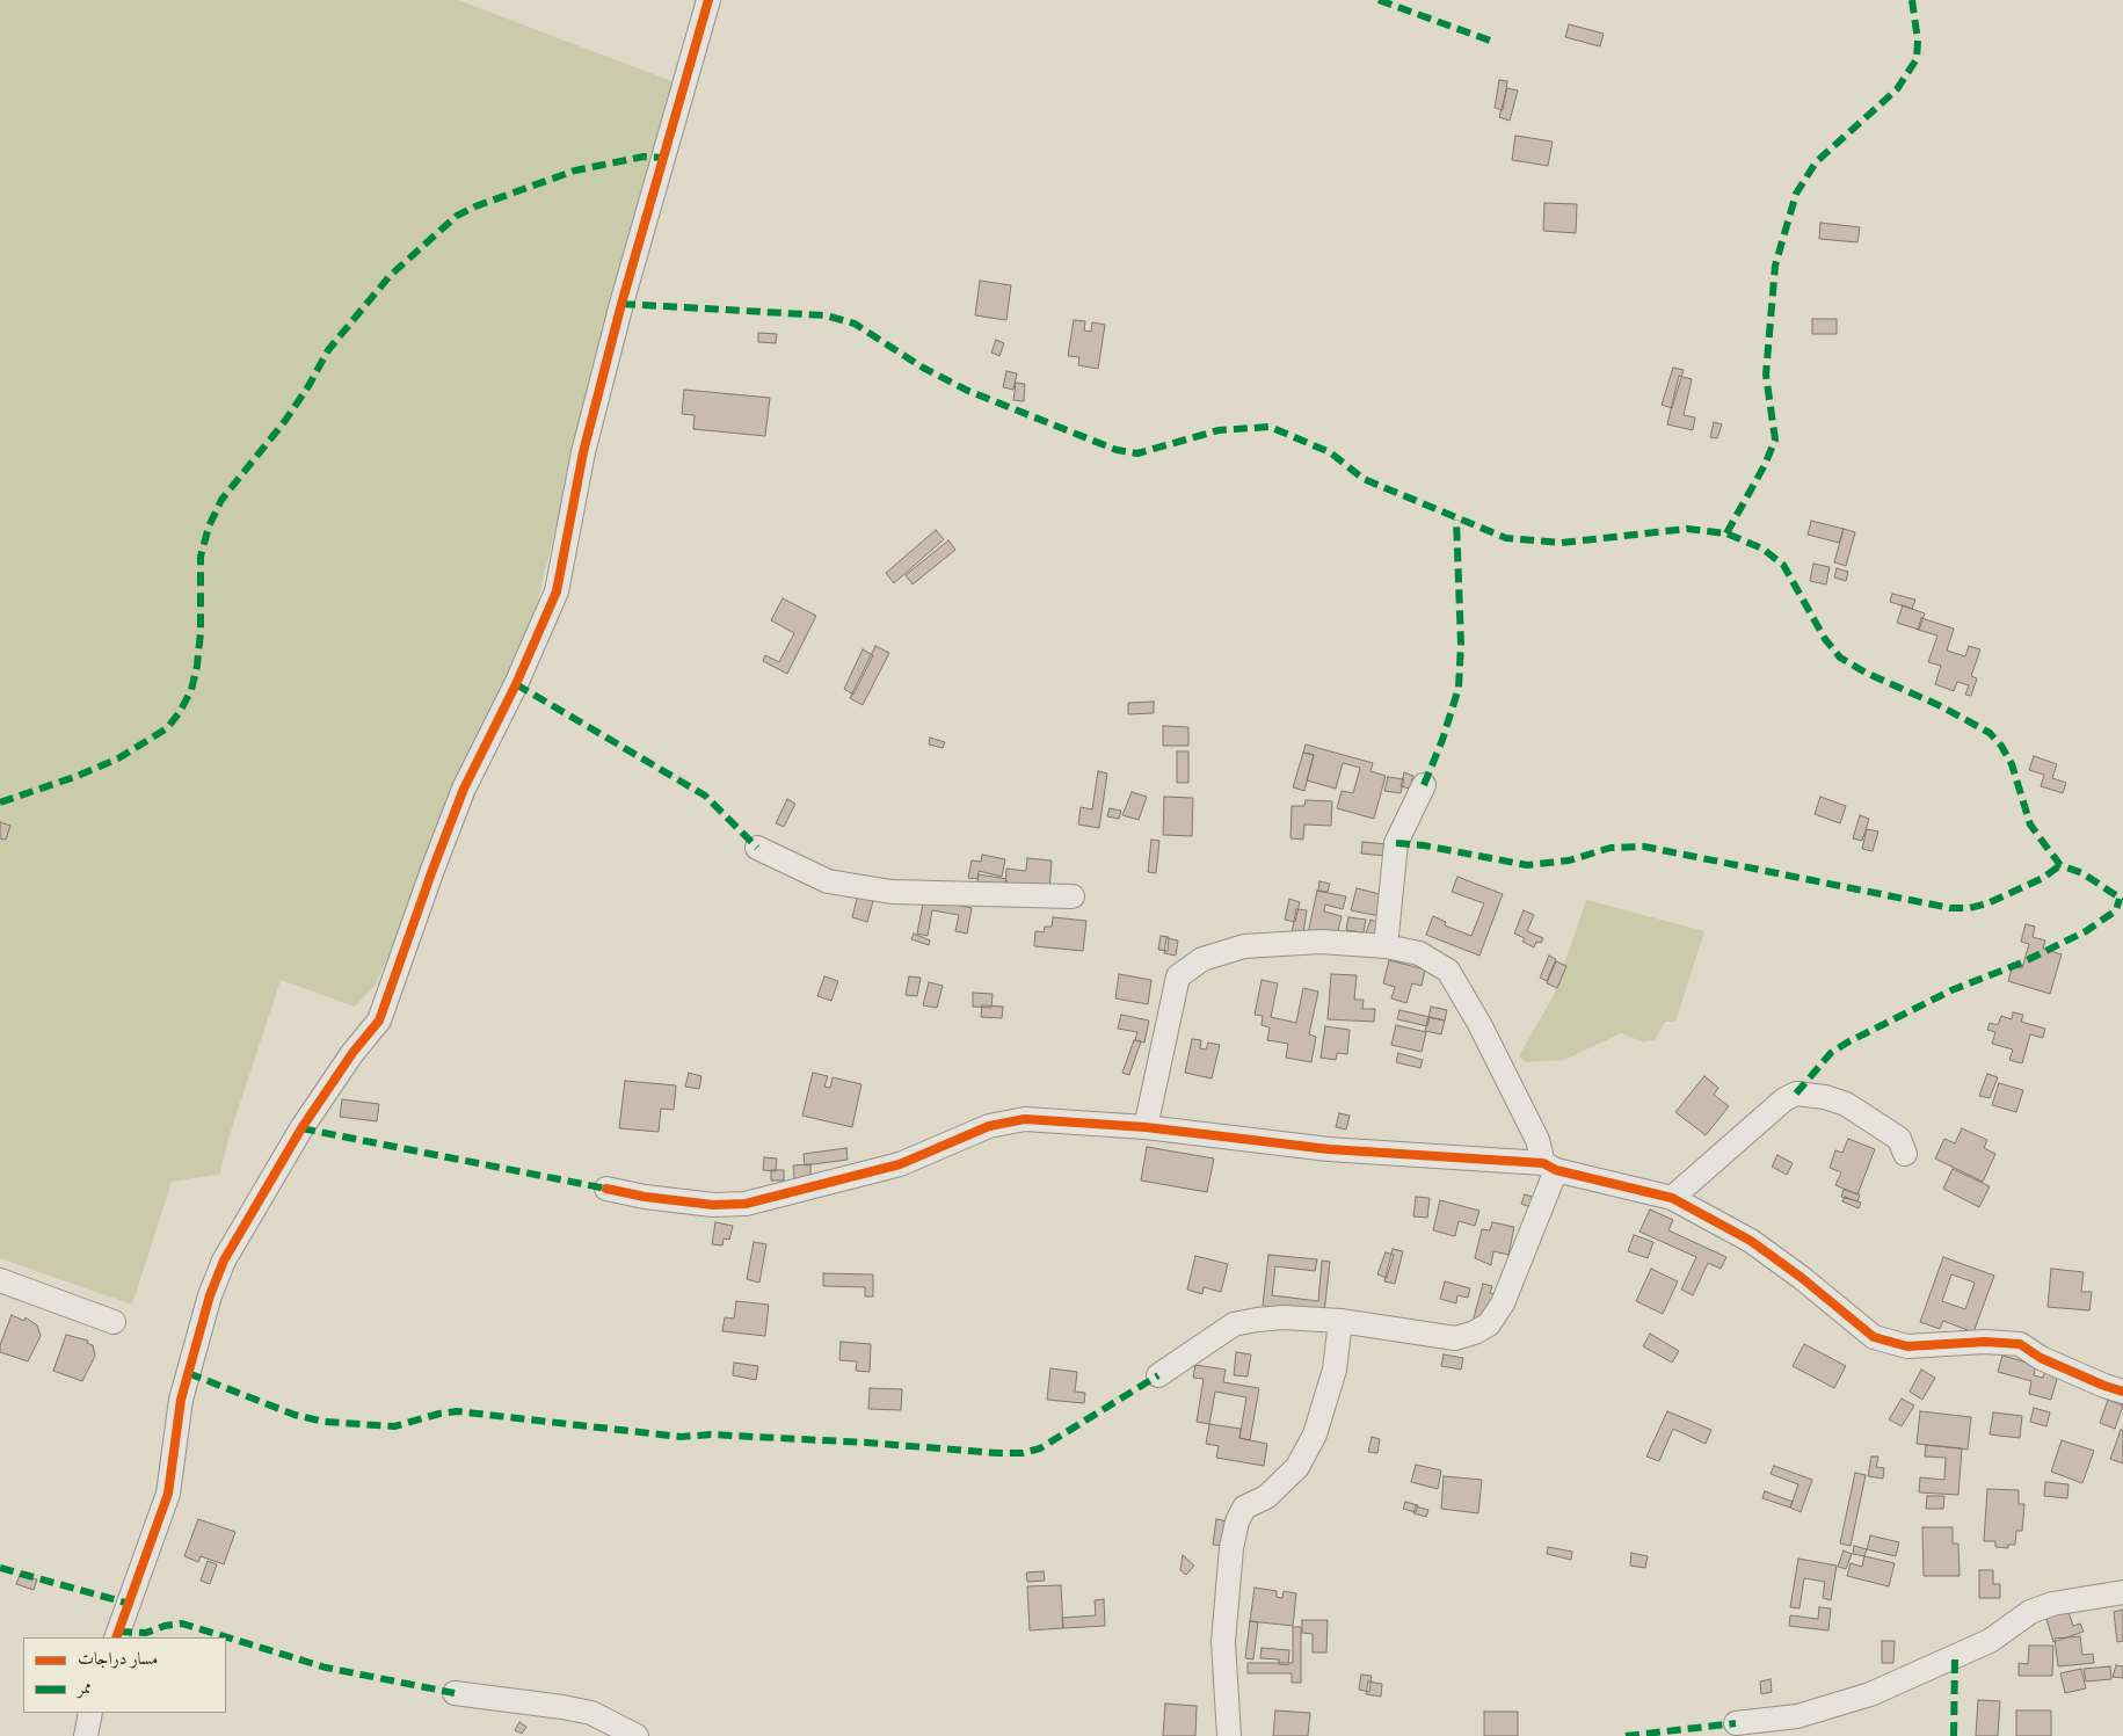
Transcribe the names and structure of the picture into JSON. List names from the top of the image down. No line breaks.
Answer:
{"legend":["مسار دراجات","ممر"]}
